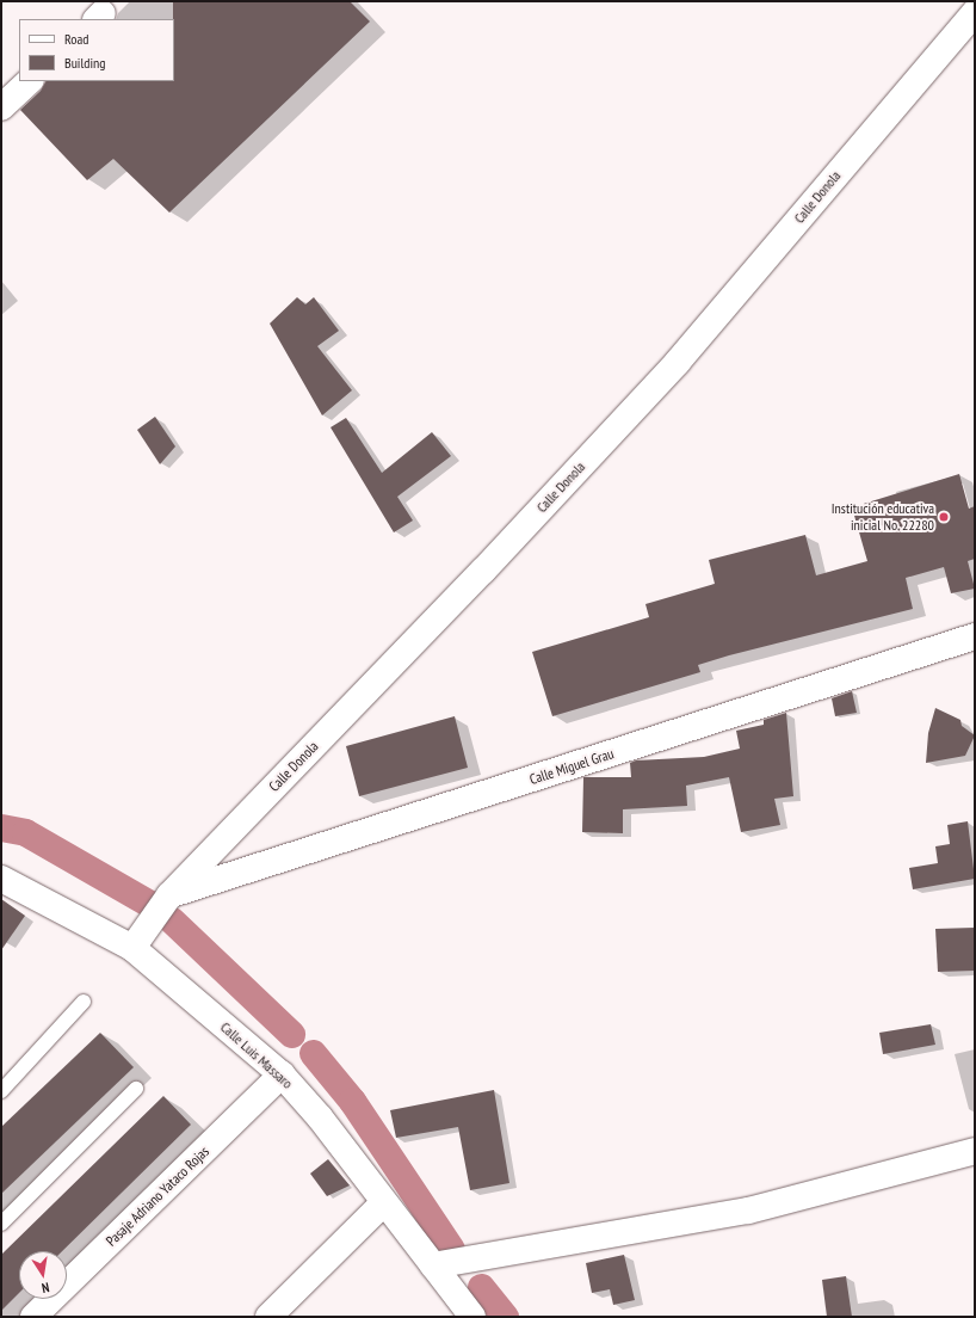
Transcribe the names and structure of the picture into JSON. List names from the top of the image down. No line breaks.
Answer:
{"streets":{"street":["Calle Donola","Calle Miguel Grau","Calle Luis Massaro","Pasaje Adriano Yataco Rojas"]},"crossings":[["Calle Donola","Calle Miguel Grau"],["Calle Donola","Calle Luis Massaro"],["Calle Luis Massaro","Pasaje Adriano Yataco Rojas"]],"places":["Institución educativa inicial No. 22280"],"legend":["Road","Building"],"north":"bottom"}
